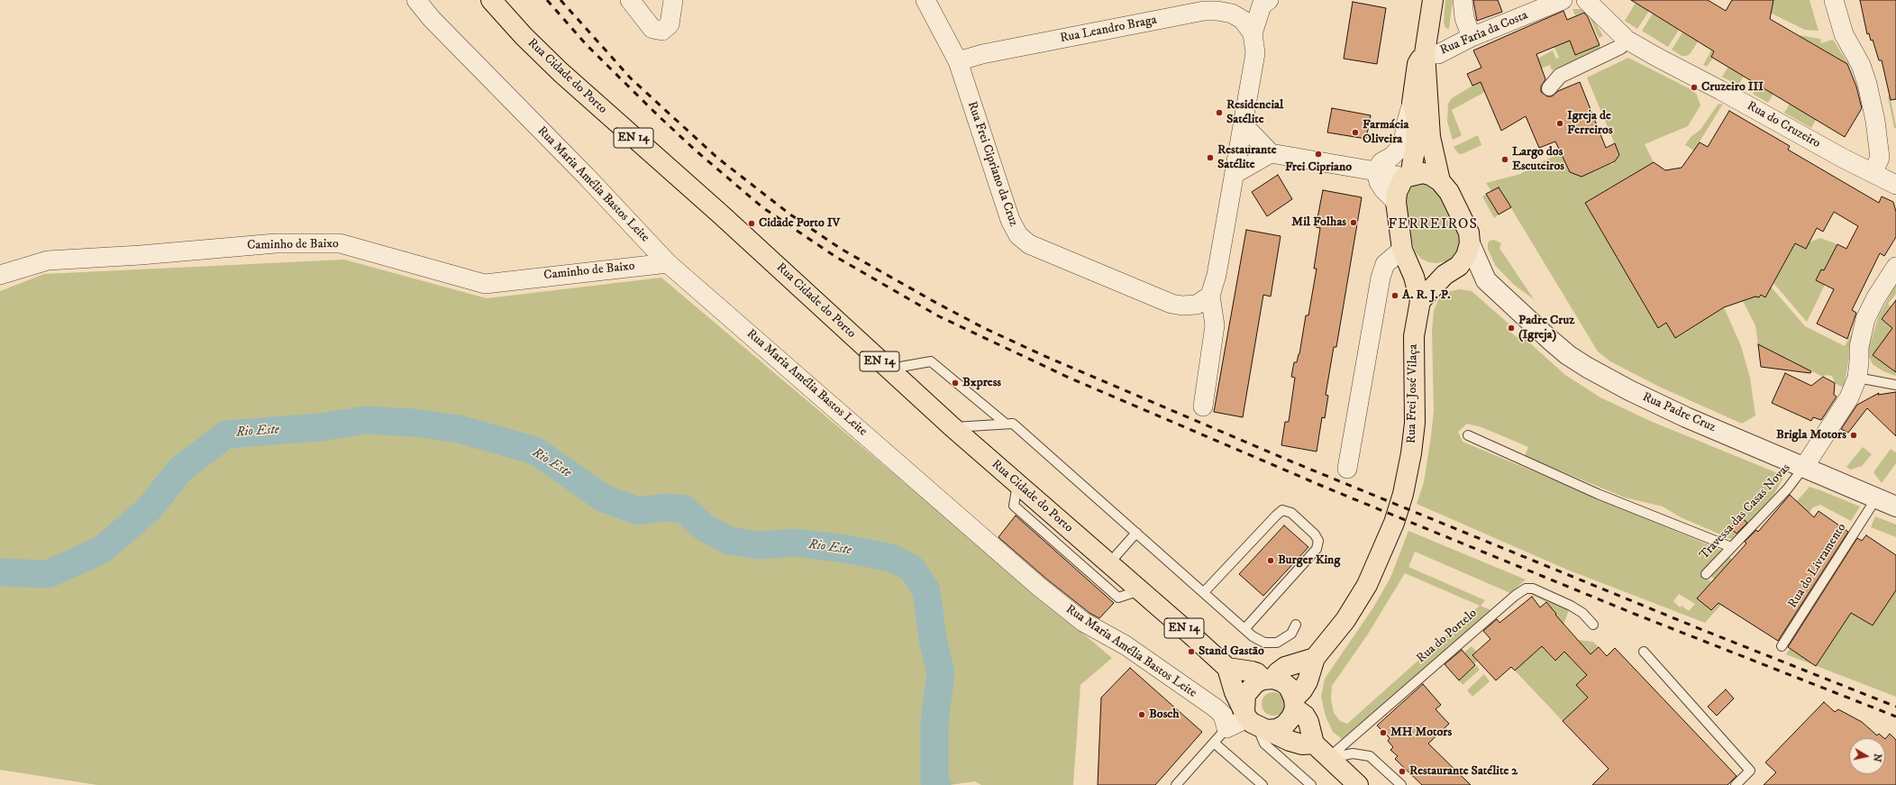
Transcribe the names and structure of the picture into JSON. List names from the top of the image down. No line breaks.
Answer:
{"streets":{"main road":["Rua Cidade do Porto","EN 14","Rua Frei José Vilaça"],"street":["Rua Leandro Braga","Rua Faria da Costa","Rua do Cruzeiro","Rua Frei Cipriano da Cruz","Rua Maria Amélia Bastos Leite","Caminho de Baixo","Rua Padre Cruz"],"lane":["Travessa das Casas Novas","Rua do Livramento","Rua do Portelo"]},"crossings":[["Rua Leandro Braga","Rua Frei Cipriano da Cruz"],["Rua Faria da Costa","Rua Frei José Vilaça"],["Rua Maria Amélia Bastos Leite","Caminho de Baixo"],["Rua Frei José Vilaça","Rua Padre Cruz"],["Rua Padre Cruz","Travessa das Casas Novas"],["Rua Padre Cruz","Rua do Livramento"]],"districts":["FERREIROS"],"water":["Rio Este"],"places":["Cruzeiro III","Residencial Satélite","Igreja de Ferreiros","Farmácia Oliveira","Frei Cipriano","Restaurante Satélite","Largo dos Escuteiros","Mil Folhas","Cidade Porto IV","A. R. J. P.","Padre Cruz (Igreja)","Bxpress","Brigla Motors","Burger King","Stand Gastāo","Bosch","MH Motors","Restaurante Satélite 2"],"north":"right"}
